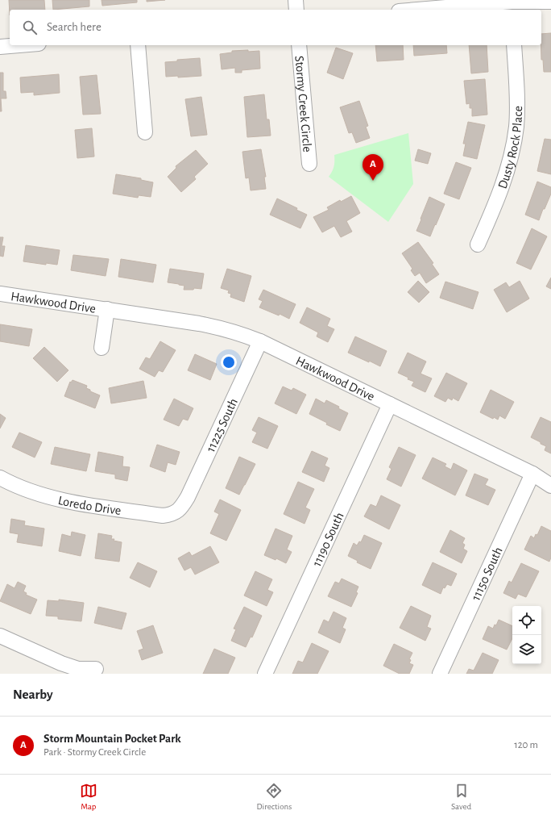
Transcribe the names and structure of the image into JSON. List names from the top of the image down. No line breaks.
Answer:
{"streets":{"street":["Stormy Creek Circle","Dusty Rock Place","Hawkwood Drive","11225 South","Loredo Drive","11190 South","11150 South"]},"crossings":[["Hawkwood Drive","11225 South"],["Hawkwood Drive","11190 South"],["Hawkwood Drive","11150 South"],["11225 South","Loredo Drive"]],"page":{"search":"Search here","pins":"A","heading":"Nearby","list":[{"mark":"A","name":"Storm Mountain Pocket Park","note":"Park · Stormy Creek Circle","value":"120 m"}],"nav":["Map","Directions","Saved"]}}
